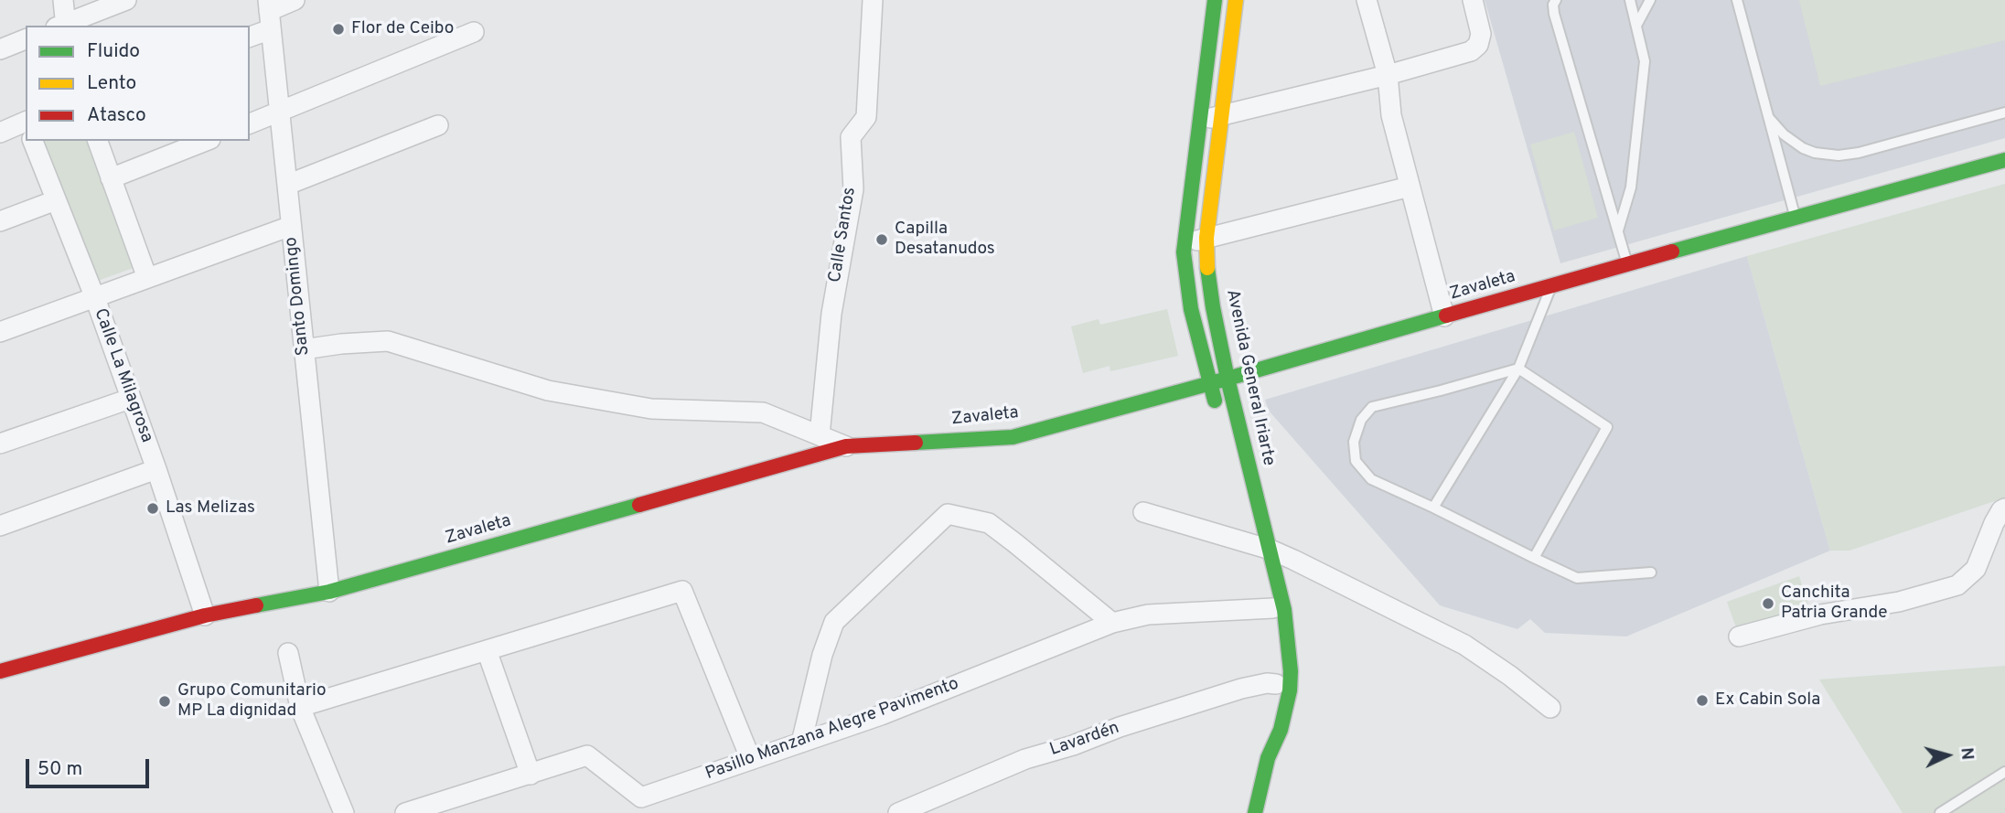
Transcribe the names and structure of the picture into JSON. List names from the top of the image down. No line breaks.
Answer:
{"streets":{"street":["Calle Santos","Zavaleta","Santo Domingo","Calle La Milagrosa","Avenida General Iriarte","Pasillo Manzana Alegre Pavimento","Lavardén"]},"crossings":[["Zavaleta","Santo Domingo"],["Zavaleta","Calle La Milagrosa"],["Zavaleta","Avenida General Iriarte"],["Avenida General Iriarte","Pasillo Manzana Alegre Pavimento"],["Avenida General Iriarte","Lavardén"]],"places":["Flor de Ceibo","Capilla Desatanudos","Las Melizas","Canchita Patria Grande","Ex Cabin Sola","Grupo Comunitario MP La dignidad"],"legend":["Fluido","Lento","Atasco"],"scale_bar":"50 m","north":"right"}
